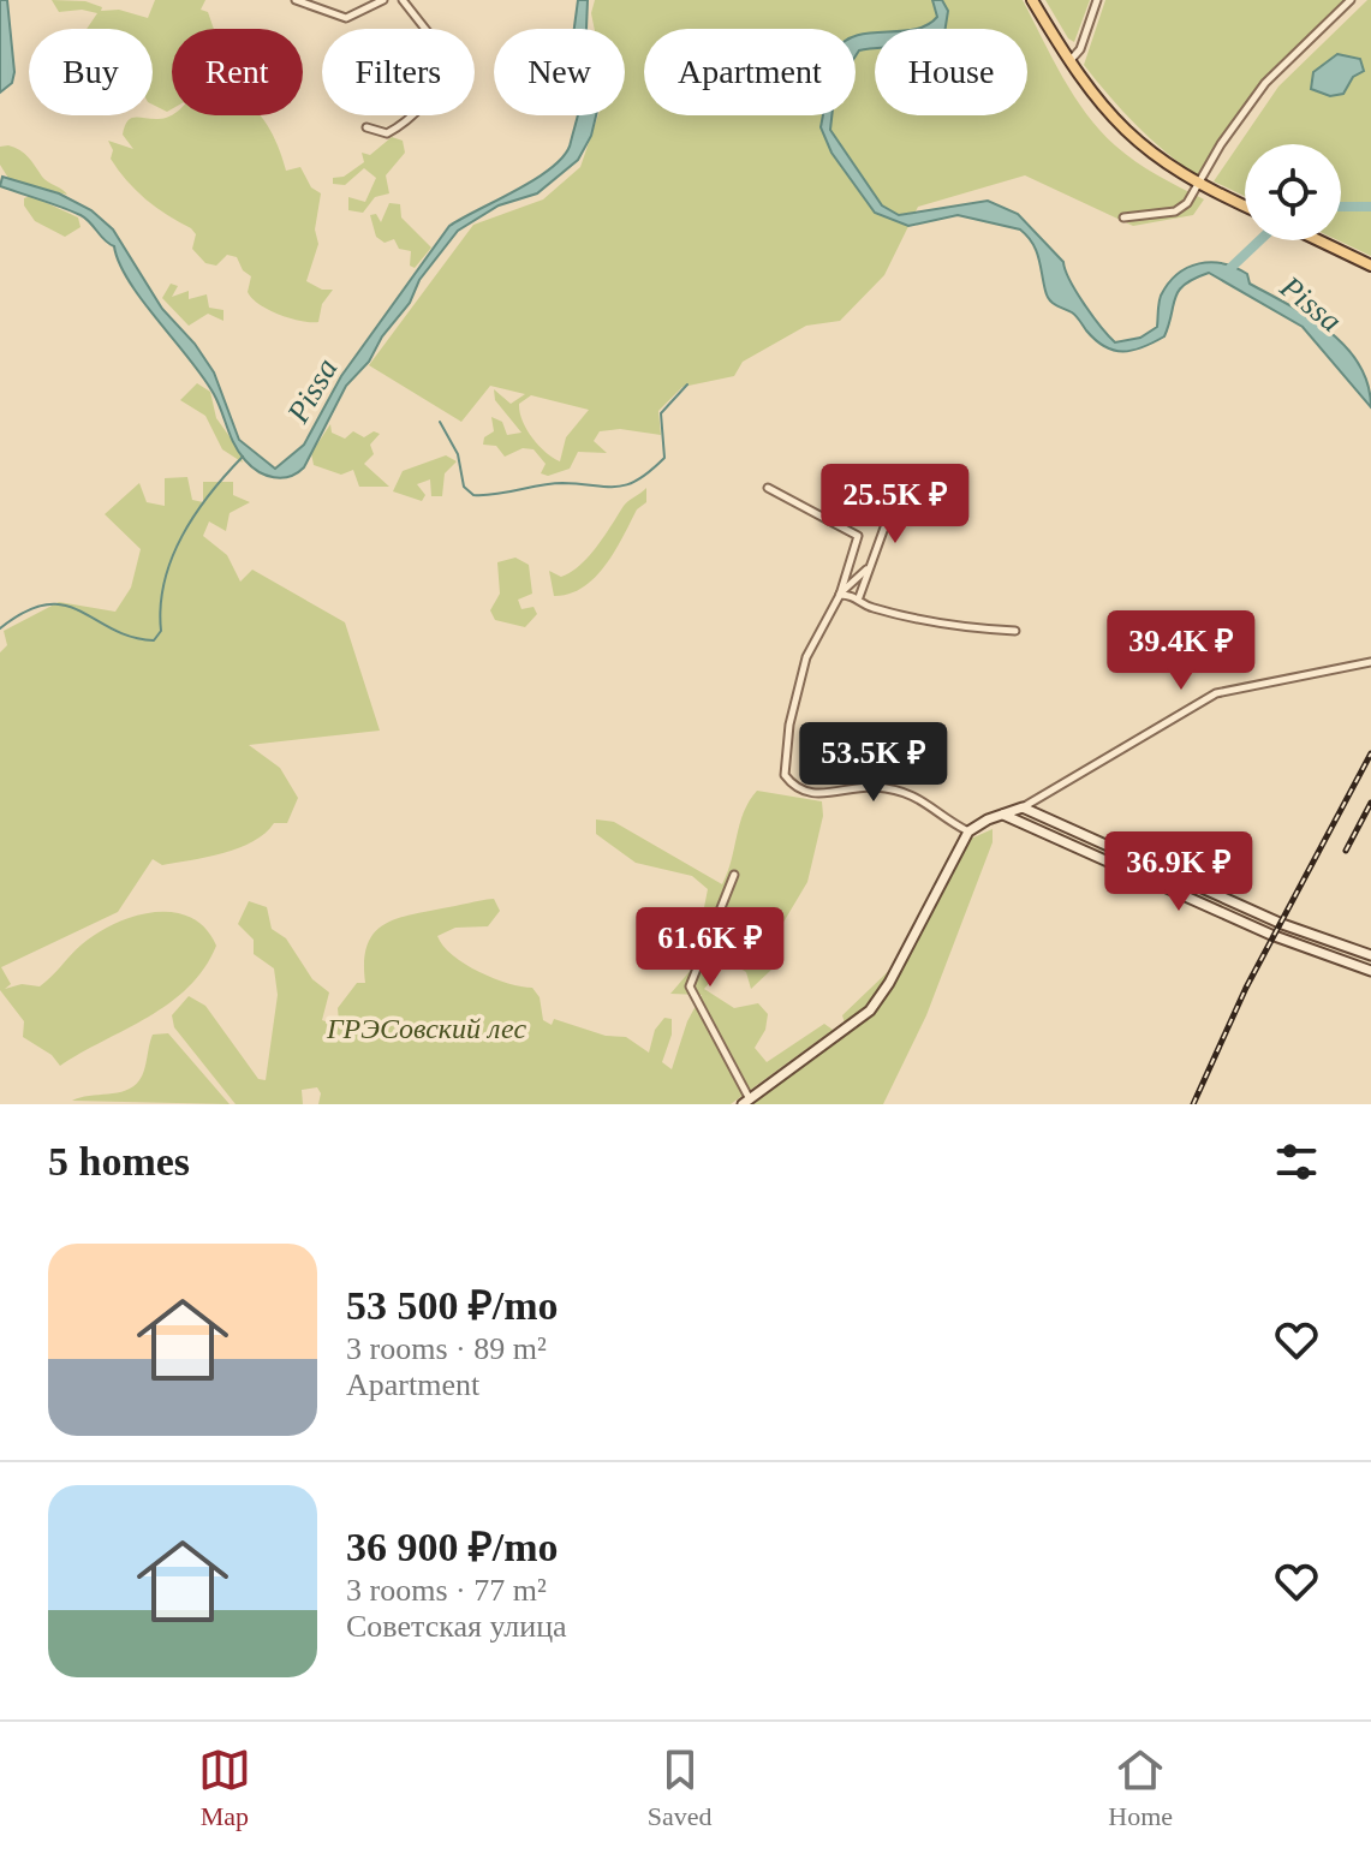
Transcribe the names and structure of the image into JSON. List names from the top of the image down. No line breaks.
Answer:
{"water":["Pissa"],"parks":["ГРЭСовский лес"],"page":{"chip":["Buy","Rent","Filters","New","Apartment","House"],"price":["25.5K ₽","39.4K ₽","53.5K ₽","36.9K ₽","61.6K ₽"],"heading":"5 homes","list":[{"name":"53 500 ₽/mo","note":"3 rooms · 89 m² · Apartment"},{"name":"36 900 ₽/mo","note":"3 rooms · 77 m² · Советская улица"}],"tabs":["Map","Saved","Home"]}}
